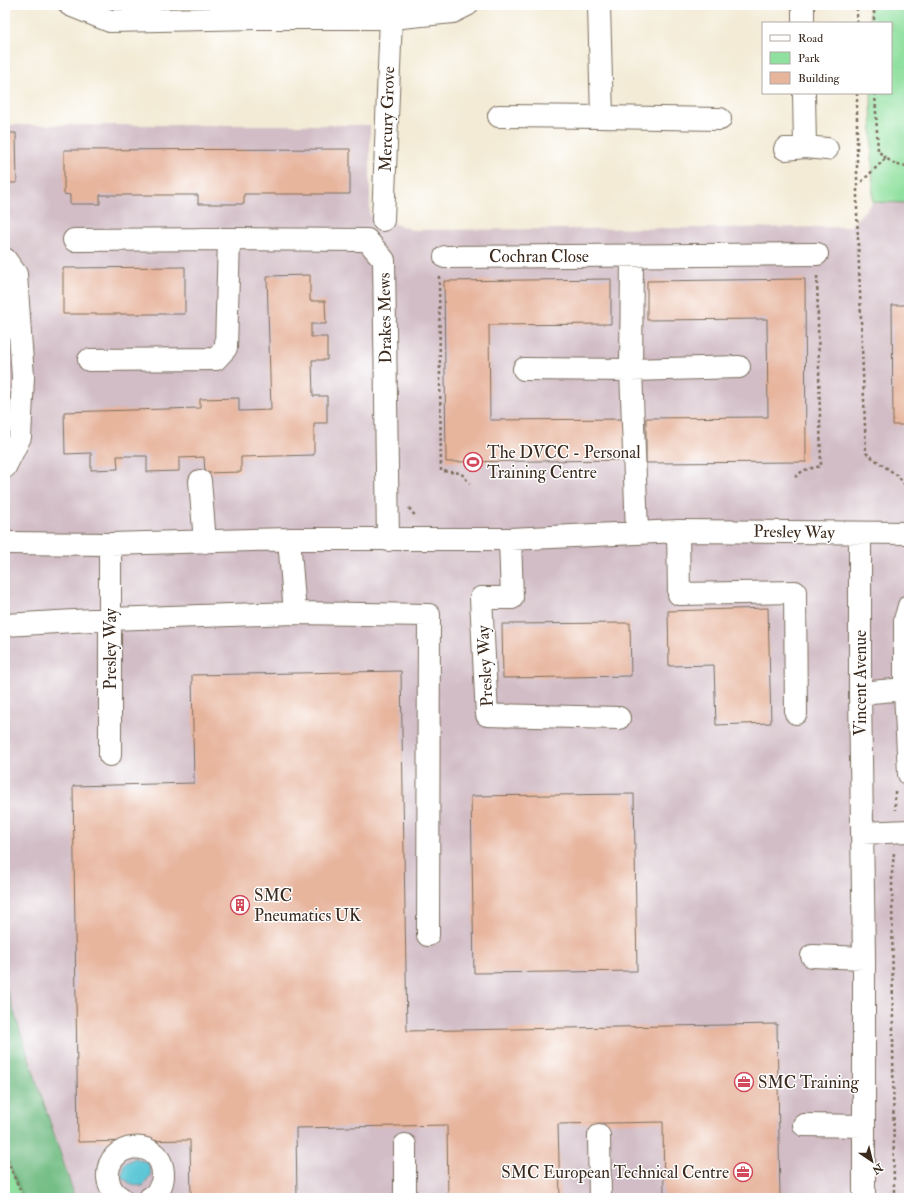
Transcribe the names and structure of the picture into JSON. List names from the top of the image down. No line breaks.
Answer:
{"streets":{"street":["Mercury Grove","Cochran Close","Drakes Mews","Presley Way","Vincent Avenue"]},"crossings":[["Drakes Mews","Presley Way"],["Presley Way","Vincent Avenue"]],"places":{"sports":["The DVCC - Personal Training Centre"],"building":["SMC Pneumatics UK"],"office":["SMC Training","SMC European Technical Centre"]},"legend":["Road","Park","Building"],"north":"bottom right"}
